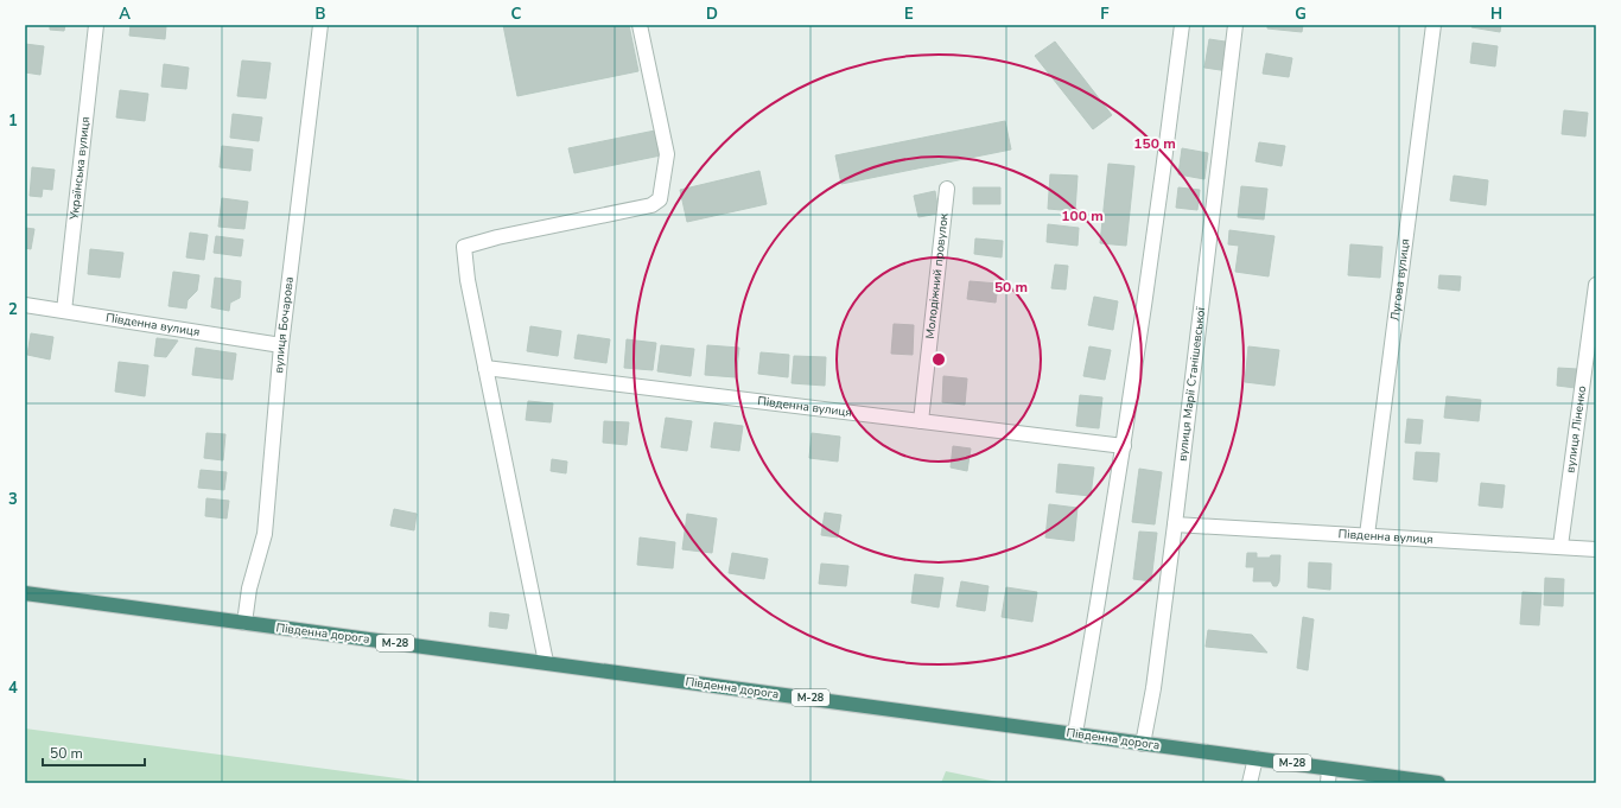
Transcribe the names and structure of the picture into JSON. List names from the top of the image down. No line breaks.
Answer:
{"streets":{"highway":["Південна дорога","М-28"],"street":["Українська вулиця","Молодіжний провулок","Лугова вулиця","Південна вулиця","вулиця Бочарова","вулиця Марії Станішевської","вулиця Ліненко"]},"crossings":[["Українська вулиця","Південна вулиця"],["Молодіжний провулок","Південна вулиця"],["Лугова вулиця","Південна вулиця"],["Південна вулиця","вулиця Бочарова"],["Південна вулиця","вулиця Марії Станішевської"],["Південна вулиця","вулиця Ліненко"],["вулиця Бочарова","Південна дорога"],["вулиця Марії Станішевської","Південна дорога"]],"scale_bar":"50 m","grid":{"columns":["A","B","C","D","E","F","G","H"],"rows":["1","2","3","4"]},"rings":["150 m","100 m","50 m"]}
